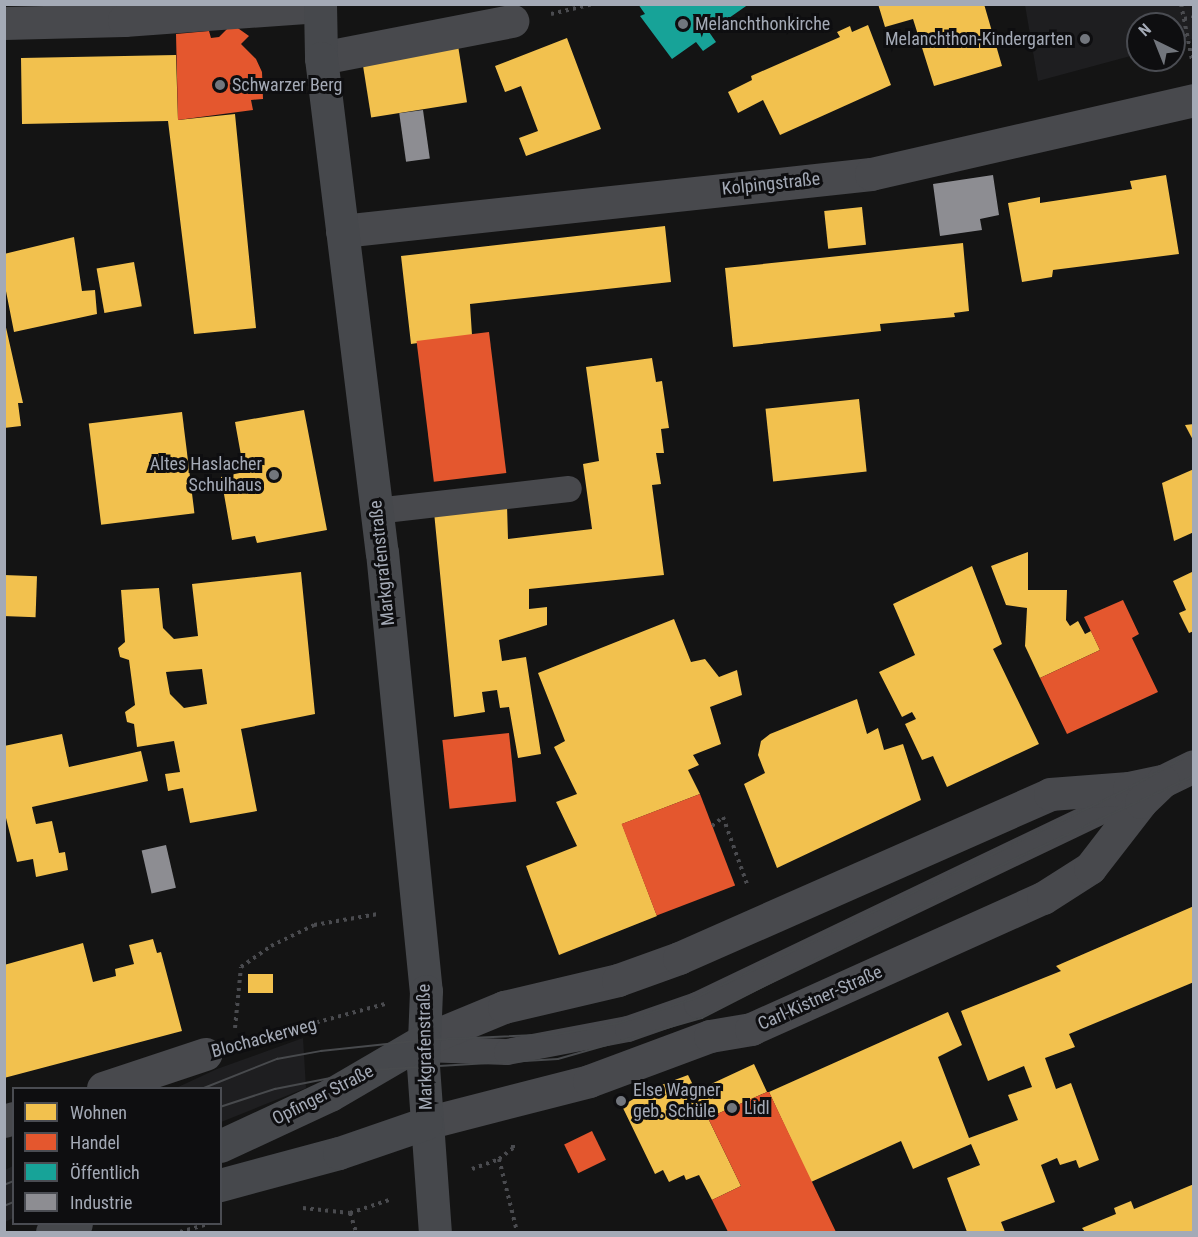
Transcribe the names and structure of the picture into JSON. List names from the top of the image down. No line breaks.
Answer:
{"streets":{"street":["Kolpingstraße","Markgrafenstraße","Carl-Kistner-Straße","Blochackerweg","Opfinger Straße"]},"crossings":[["Kolpingstraße","Markgrafenstraße"],["Markgrafenstraße","Carl-Kistner-Straße"],["Markgrafenstraße","Blochackerweg"],["Markgrafenstraße","Opfinger Straße"],["Carl-Kistner-Straße","Opfinger Straße"]],"places":["Melanchthonkirche","Melanchthon-Kindergarten","Schwarzer Berg","Altes Haslacher Schulhaus","Else Wagner geb. Schüle","Lidl"],"legend":["Wohnen","Handel","Öffentlich","Industrie"],"north":"top left"}
